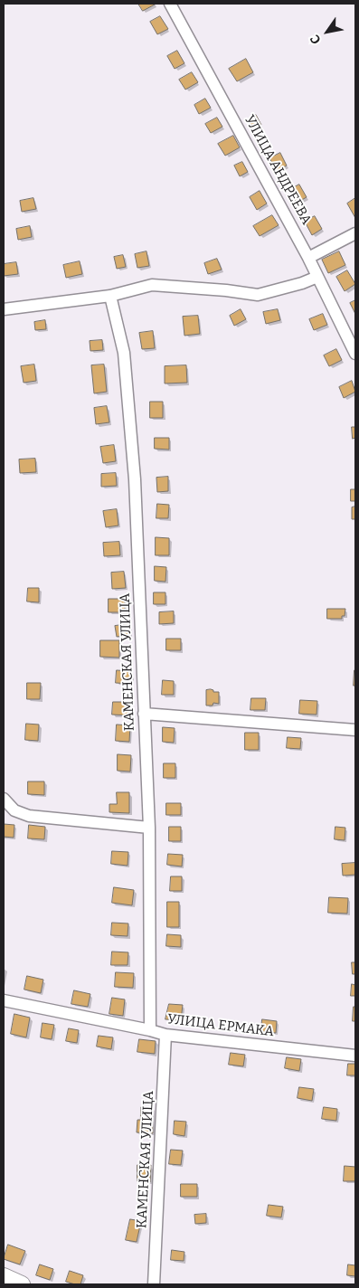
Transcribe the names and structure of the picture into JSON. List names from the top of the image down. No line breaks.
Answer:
{"streets":{"street":["УЛИЦА АНДРЕЕВА","КАМЕНСКАЯ УЛИЦА","УЛИЦА ЕРМАКА"]},"crossings":[["КАМЕНСКАЯ УЛИЦА","УЛИЦА ЕРМАКА"]],"north":"bottom left"}
